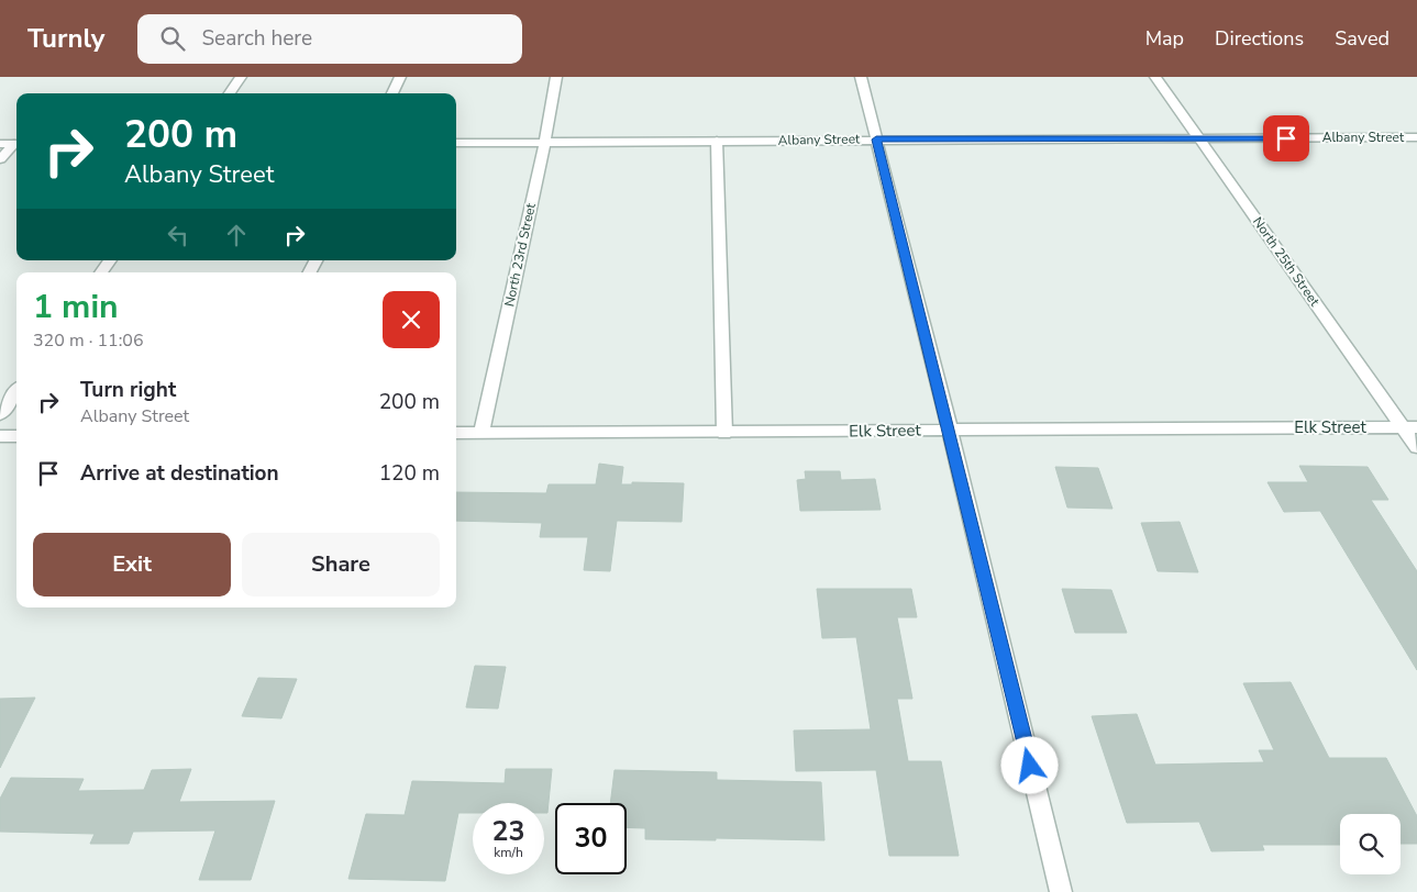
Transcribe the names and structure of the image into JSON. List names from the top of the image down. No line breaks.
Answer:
{"streets":{"street":["Albany Street","North 23rd Street","North 25th Street","Elk Street"]},"crossings":[["Albany Street","North 23rd Street"],["Albany Street","North 25th Street"],["North 23rd Street","Elk Street"],["North 25th Street","Elk Street"]],"page":{"header":"Turnly","search":"Search here","nav":["Map","Directions","Saved"],"turn":["200 m","Albany Street"],"heading":["1 min","320 m · 11:06"],"list":[{"name":"Turn right","note":"Albany Street","value":"200 m"},{"name":"Arrive at destination","value":"120 m"}],"buttons":["Exit","Share"],"speed":"23 km/h","limit":"30"}}
